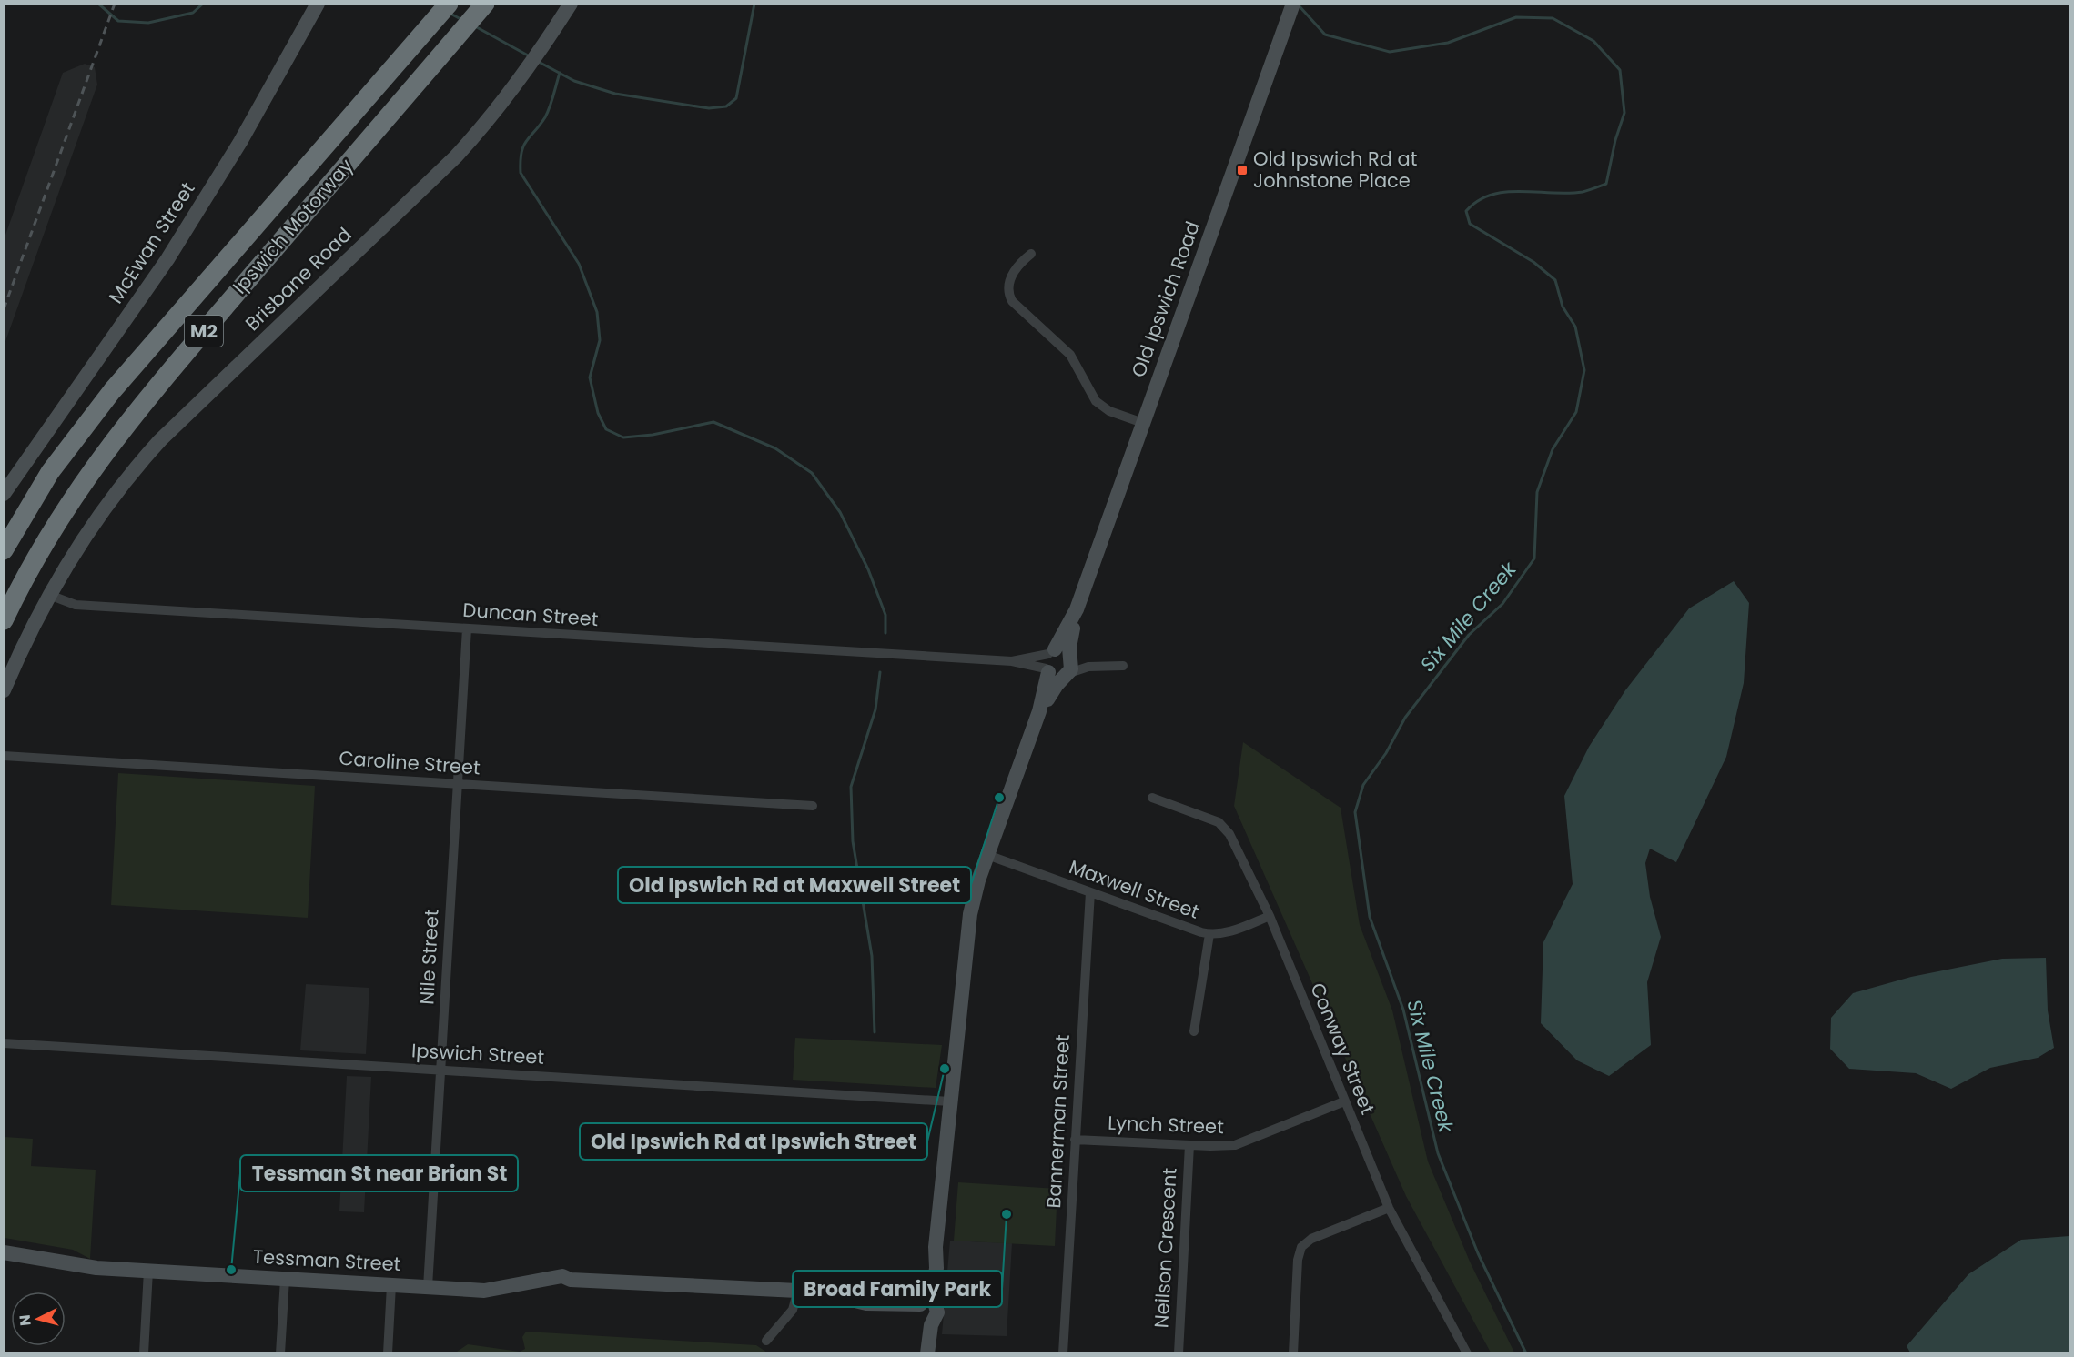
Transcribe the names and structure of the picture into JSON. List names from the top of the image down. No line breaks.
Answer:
{"streets":{"highway":["Ipswich Motorway","M2"],"main road":["McEwan Street","Brisbane Road","Old Ipswich Road","Tessman Street"],"street":["Duncan Street","Caroline Street","Maxwell Street","Nile Street","Conway Street","Ipswich Street","Bannerman Street","Lynch Street","Neilson Crescent"]},"crossings":[["Brisbane Road","Duncan Street"],["Old Ipswich Road","Duncan Street"],["Old Ipswich Road","Maxwell Street"],["Old Ipswich Road","Ipswich Street"],["Old Ipswich Road","Tessman Street"],["Duncan Street","Nile Street"],["Caroline Street","Nile Street"],["Maxwell Street","Conway Street"],["Maxwell Street","Bannerman Street"],["Nile Street","Ipswich Street"],["Nile Street","Tessman Street"],["Conway Street","Lynch Street"],["Bannerman Street","Lynch Street"],["Lynch Street","Neilson Crescent"]],"water":["Six Mile Creek"],"places":{"transit":["Old Ipswich Rd at Johnstone Place"],"other":["Old Ipswich Rd at Maxwell Street","Old Ipswich Rd at Ipswich Street","Broad Family Park","Tessman St near Brian St"]},"north":"left"}
